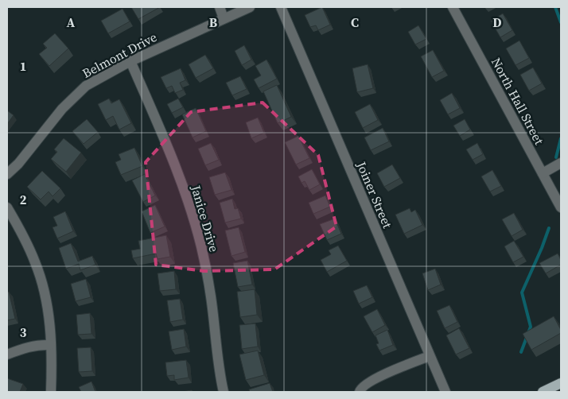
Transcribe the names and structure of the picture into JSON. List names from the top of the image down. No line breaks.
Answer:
{"streets":{"street":["Belmont Drive","North Hall Street","Joiner Street","Janice Drive"]},"crossings":[["Belmont Drive","Janice Drive"]],"grid":{"columns":["A","B","C","D"],"rows":["1","2","3"]}}
